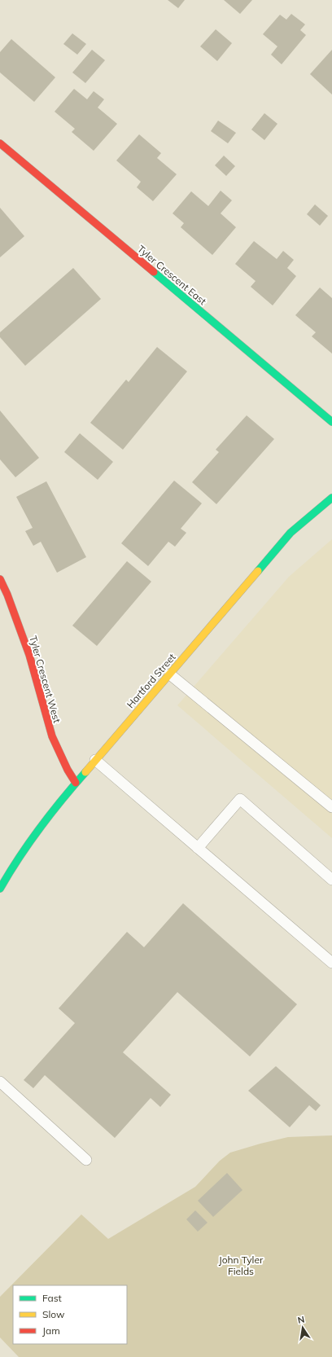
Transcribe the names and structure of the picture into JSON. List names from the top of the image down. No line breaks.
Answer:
{"streets":{"street":["Tyler Crescent East","Tyler Crescent West","Hartford Street"]},"crossings":[["Tyler Crescent West","Hartford Street"]],"parks":["John Tyler Fields"],"legend":["Fast","Slow","Jam"],"north":"top"}
